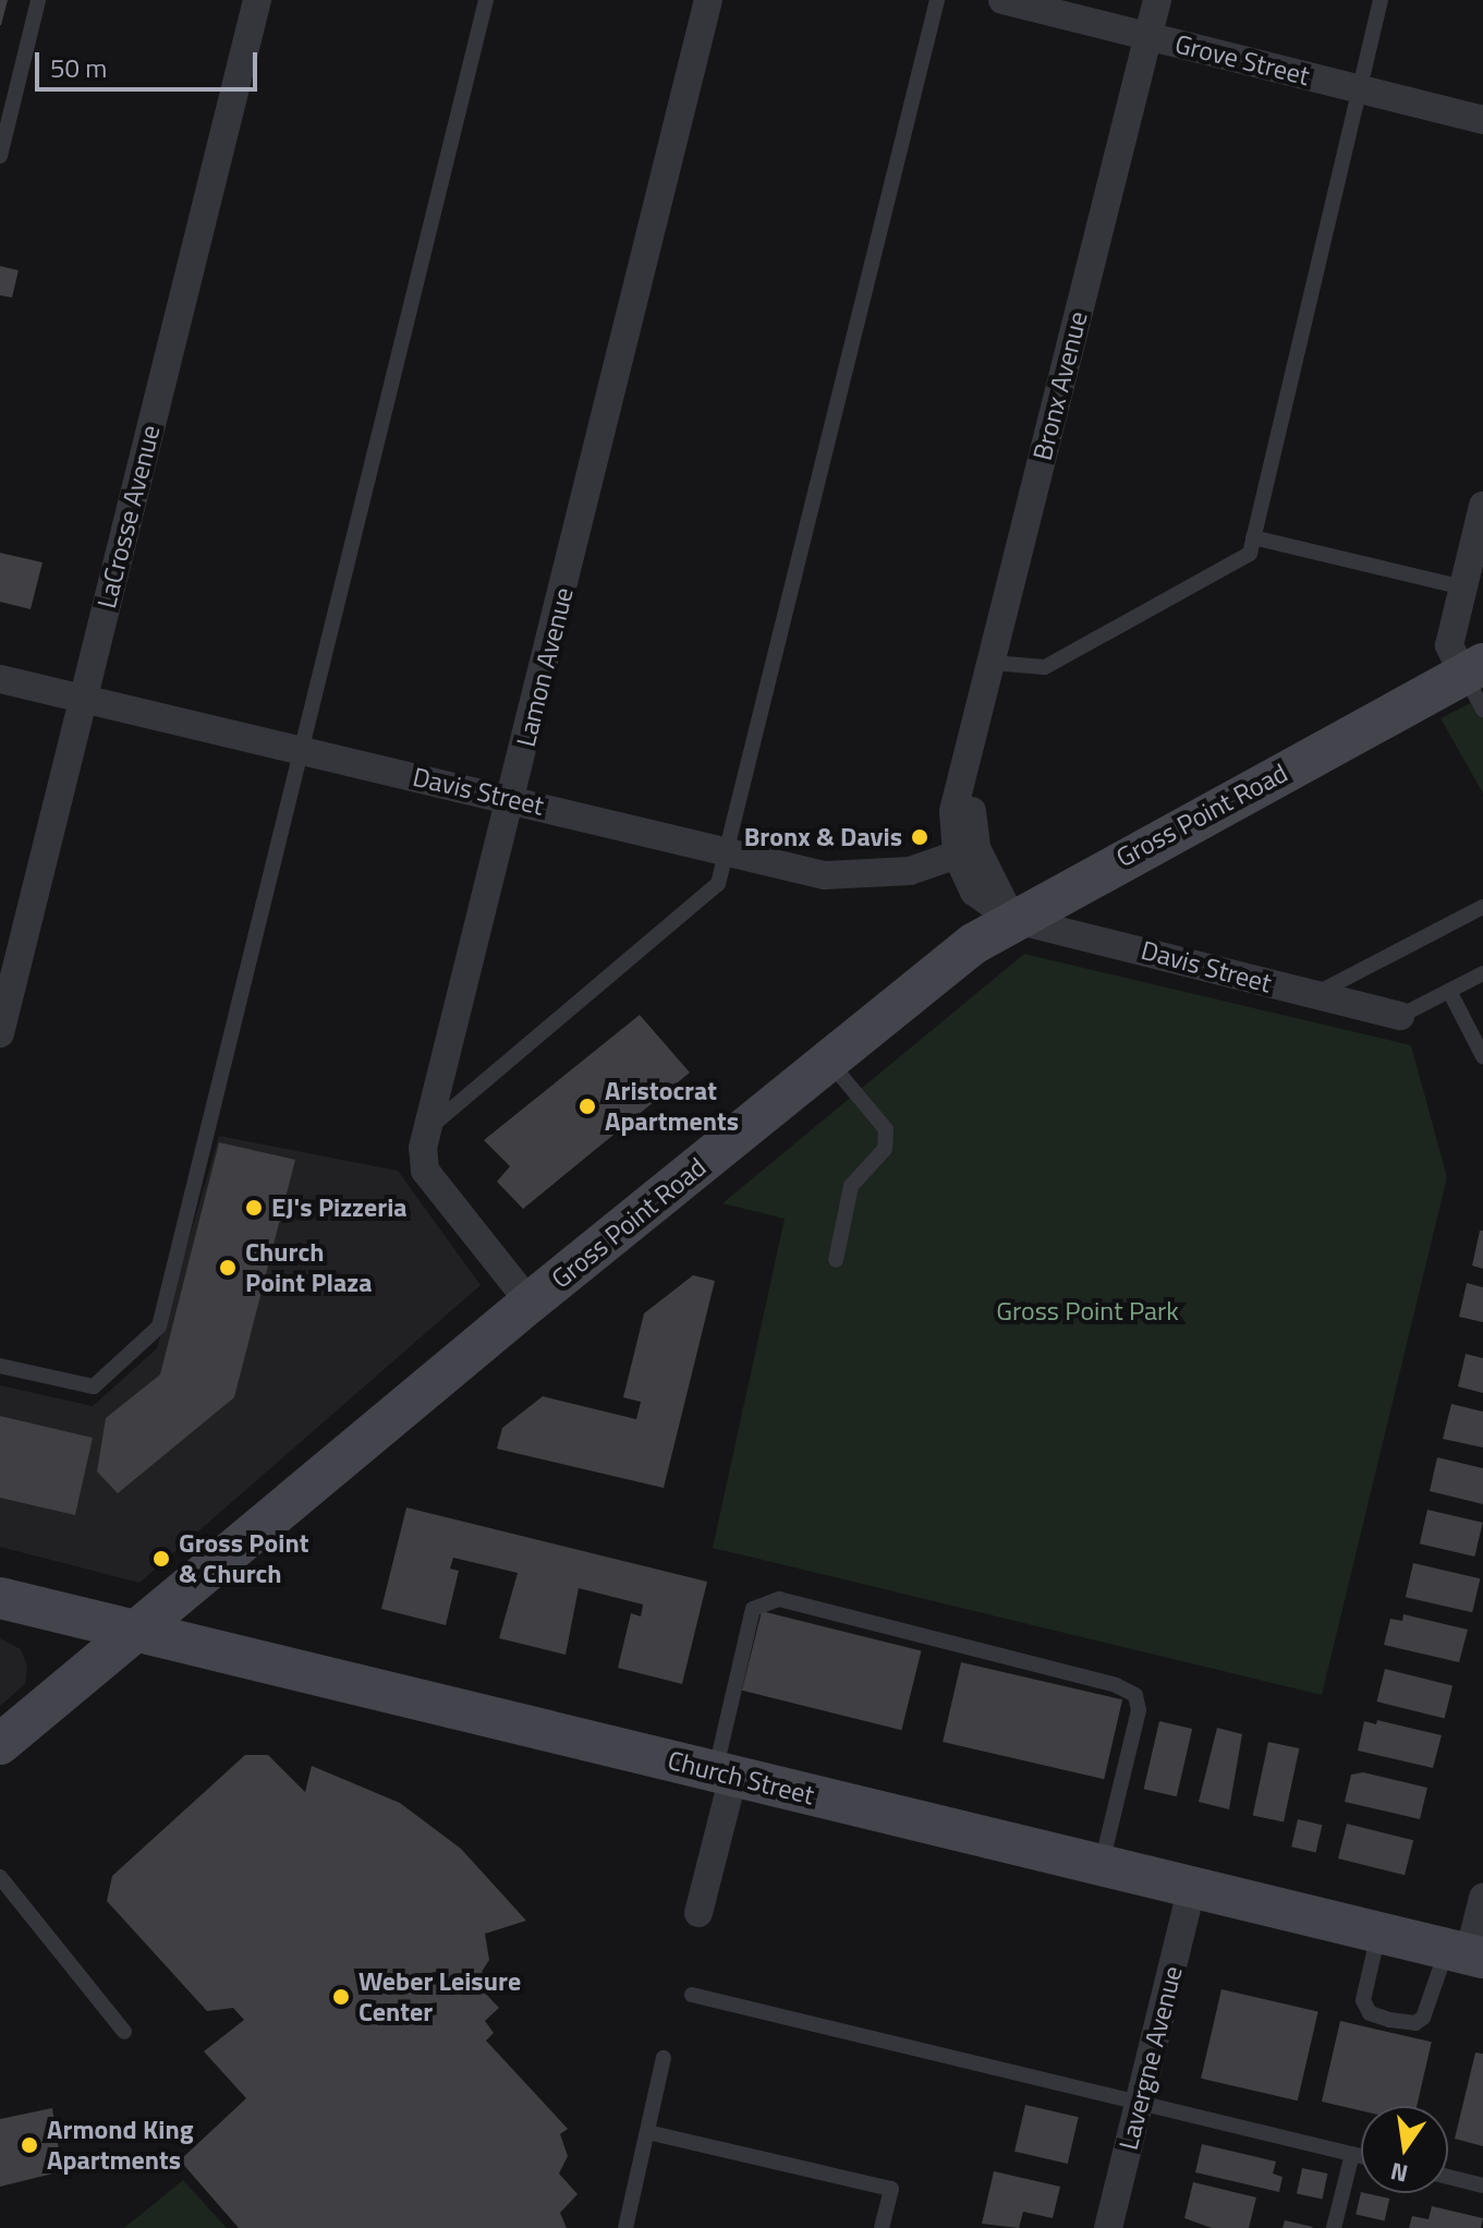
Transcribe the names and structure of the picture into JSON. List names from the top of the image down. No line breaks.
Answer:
{"streets":{"main road":["Gross Point Road","Church Street"],"street":["Grove Street","Bronx Avenue","LaCrosse Avenue","Lamon Avenue","Davis Street","Lavergne Avenue"]},"crossings":[["Grove Street","Bronx Avenue"],["Bronx Avenue","Davis Street"],["Bronx Avenue","Gross Point Road"],["LaCrosse Avenue","Davis Street"],["Lamon Avenue","Davis Street"],["Lamon Avenue","Gross Point Road"],["Davis Street","Gross Point Road"],["Gross Point Road","Church Street"],["Church Street","Lavergne Avenue"]],"parks":["Gross Point Park"],"places":["Bronx & Davis","Aristocrat Apartments","EJ's Pizzeria","Church Point Plaza","Gross Point & Church","Weber Leisure Center","Armond King Apartments"],"scale_bar":"50 m","north":"bottom"}
